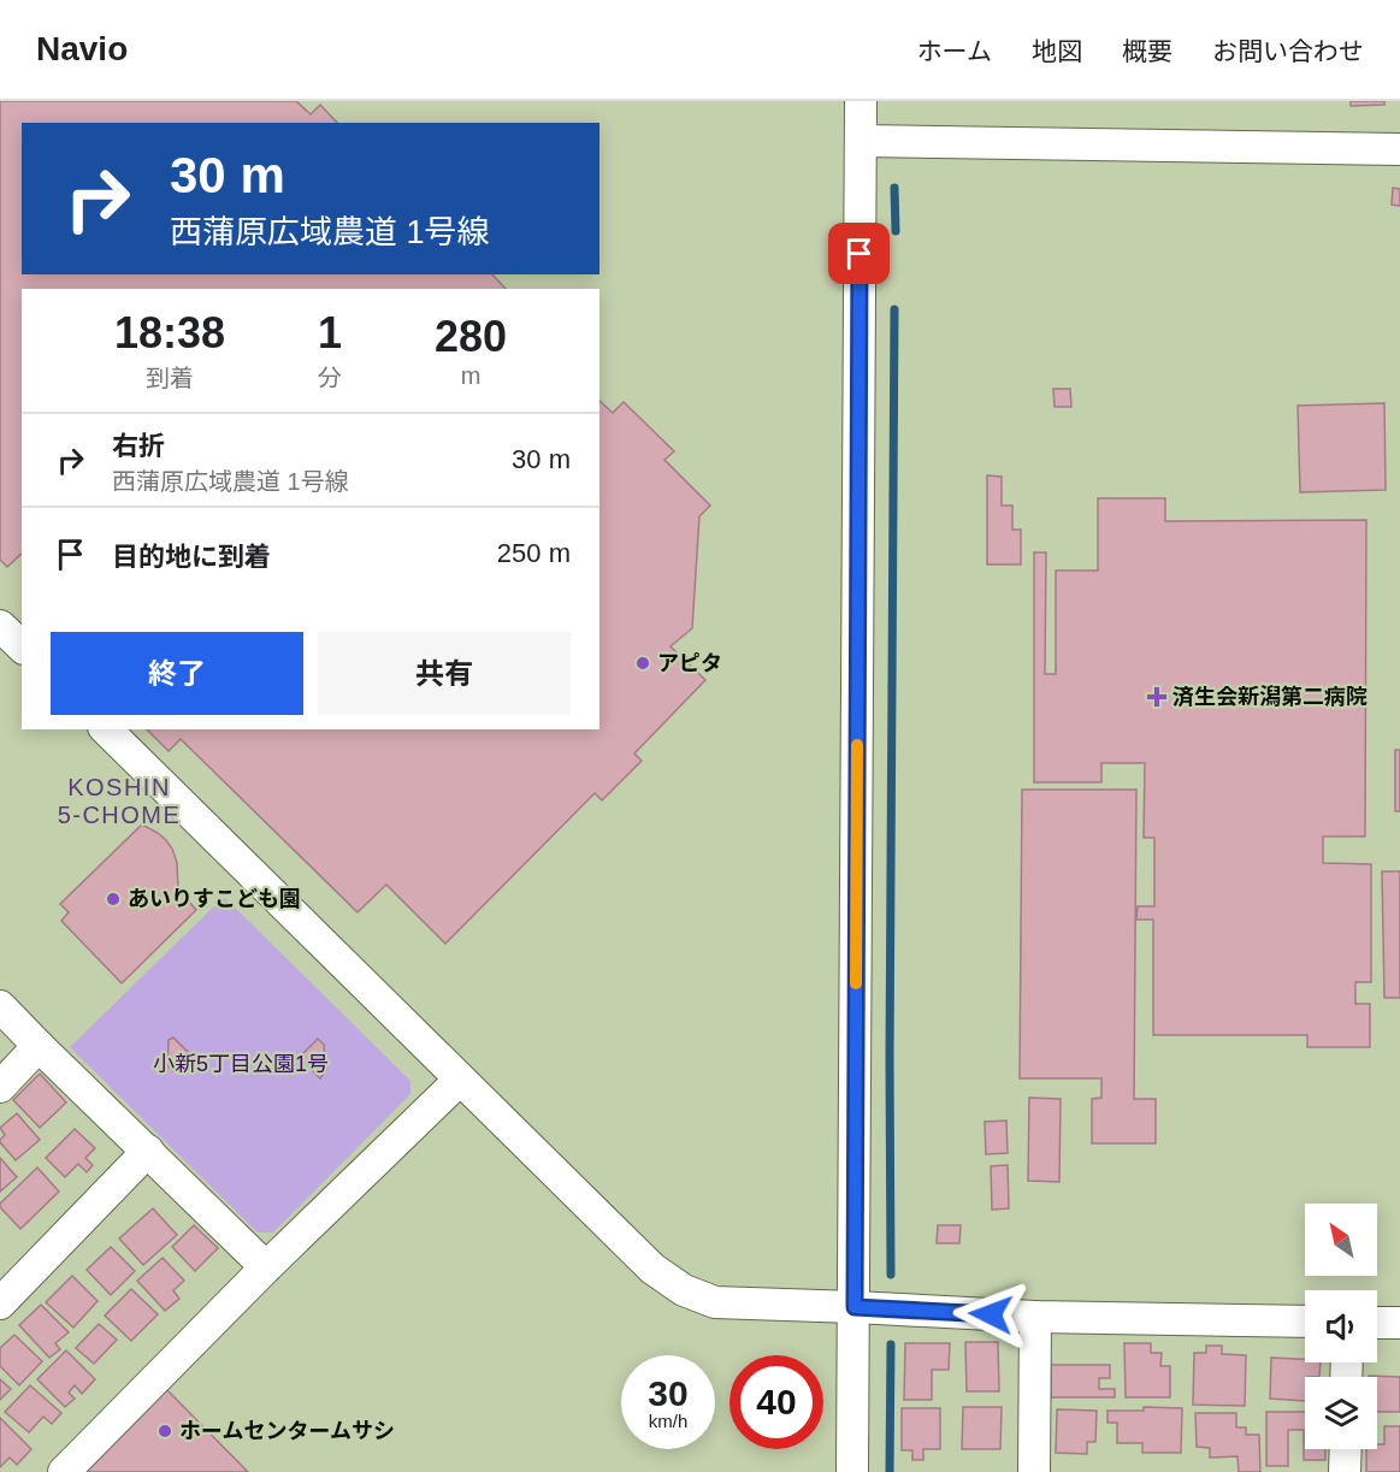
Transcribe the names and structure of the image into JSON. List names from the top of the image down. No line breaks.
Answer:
{"districts":["KOSHIN 5-CHOME"],"parks":["小新5丁目公園1号"],"places":{"other":["アピタ","あいりすこども園","ホームセンタームサシ"],"health":["済生会新潟第二病院"]},"north":"top left","page":{"header":"Navio","nav":["ホーム","地図","概要","お問い合わせ"],"turn":["30 m","西蒲原広域農道 1号線"],"eta":["18:38","到着","1","分","280","m"],"list":[{"name":"右折","note":"西蒲原広域農道 1号線","value":"30 m"},{"name":"目的地に到着","value":"250 m"}],"buttons":["終了","共有"],"speed":"30 km/h","limit":"40"}}
